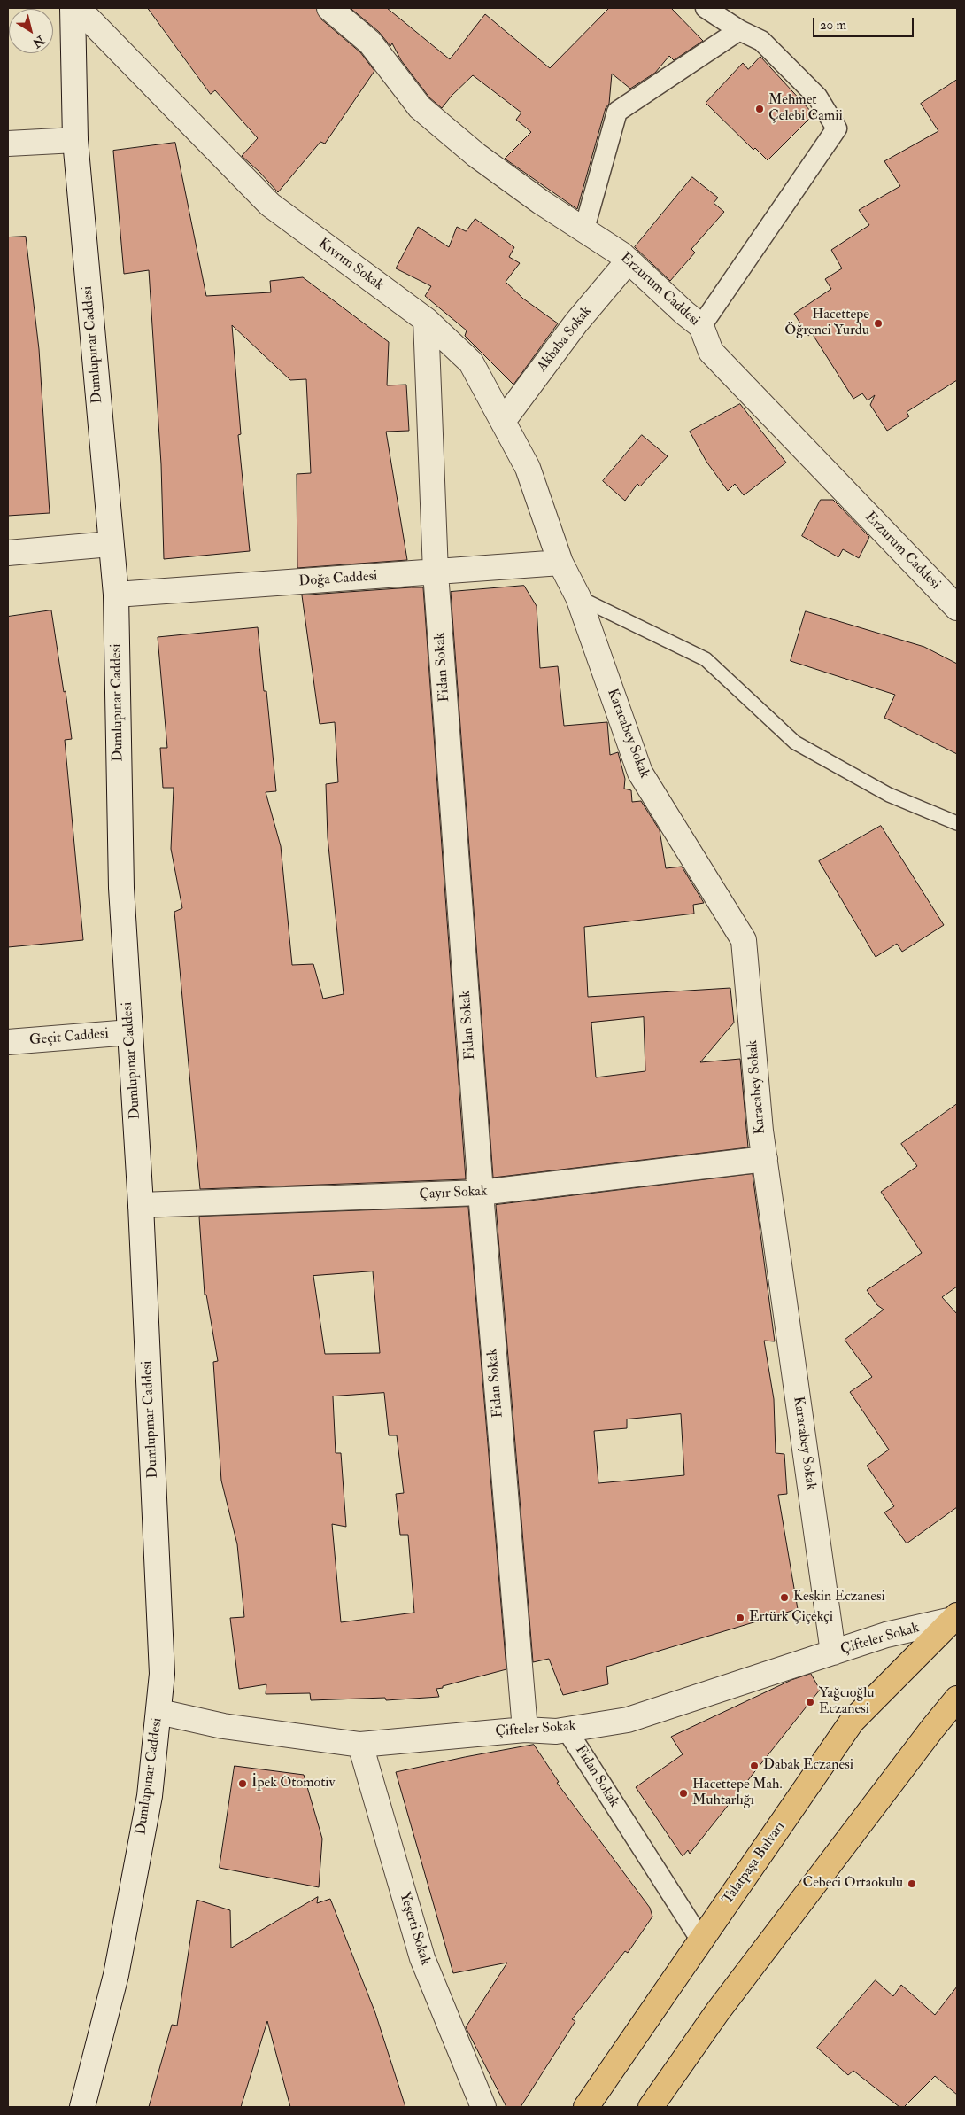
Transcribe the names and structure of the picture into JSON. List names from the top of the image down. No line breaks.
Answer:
{"streets":{"main road":["Talatpaşa Bulvarı"],"street":["Kıvrım Sokak","Erzurum Caddesi","Akbaba Sokak","Dumlupınar Caddesi","Doğa Caddesi","Fidan Sokak","Karacabey Sokak","Geçit Caddesi","Çayır Sokak","Çifteler Sokak","Yeşerti Sokak"]},"crossings":[["Kıvrım Sokak","Akbaba Sokak"],["Kıvrım Sokak","Doğa Caddesi"],["Kıvrım Sokak","Fidan Sokak"],["Kıvrım Sokak","Karacabey Sokak"],["Erzurum Caddesi","Akbaba Sokak"],["Dumlupınar Caddesi","Doğa Caddesi"],["Dumlupınar Caddesi","Geçit Caddesi"],["Dumlupınar Caddesi","Çayır Sokak"],["Dumlupınar Caddesi","Çifteler Sokak"],["Doğa Caddesi","Fidan Sokak"],["Doğa Caddesi","Karacabey Sokak"],["Fidan Sokak","Çayır Sokak"],["Fidan Sokak","Çifteler Sokak"],["Fidan Sokak","Talatpaşa Bulvarı"],["Karacabey Sokak","Çayır Sokak"],["Karacabey Sokak","Çifteler Sokak"],["Çifteler Sokak","Talatpaşa Bulvarı"],["Çifteler Sokak","Yeşerti Sokak"]],"places":["Mehmet Çelebi Camii","Hacettepe Öğrenci Yurdu","Keskin Eczanesi","Ertürk Çiçekçi","Yağcıoğlu Eczanesi","Dabak Eczanesi","İpek Otomotiv","Hacettepe Mah. Muhtarlığı","Cebeci Ortaokulu"],"scale_bar":"20 m","north":"bottom right"}
